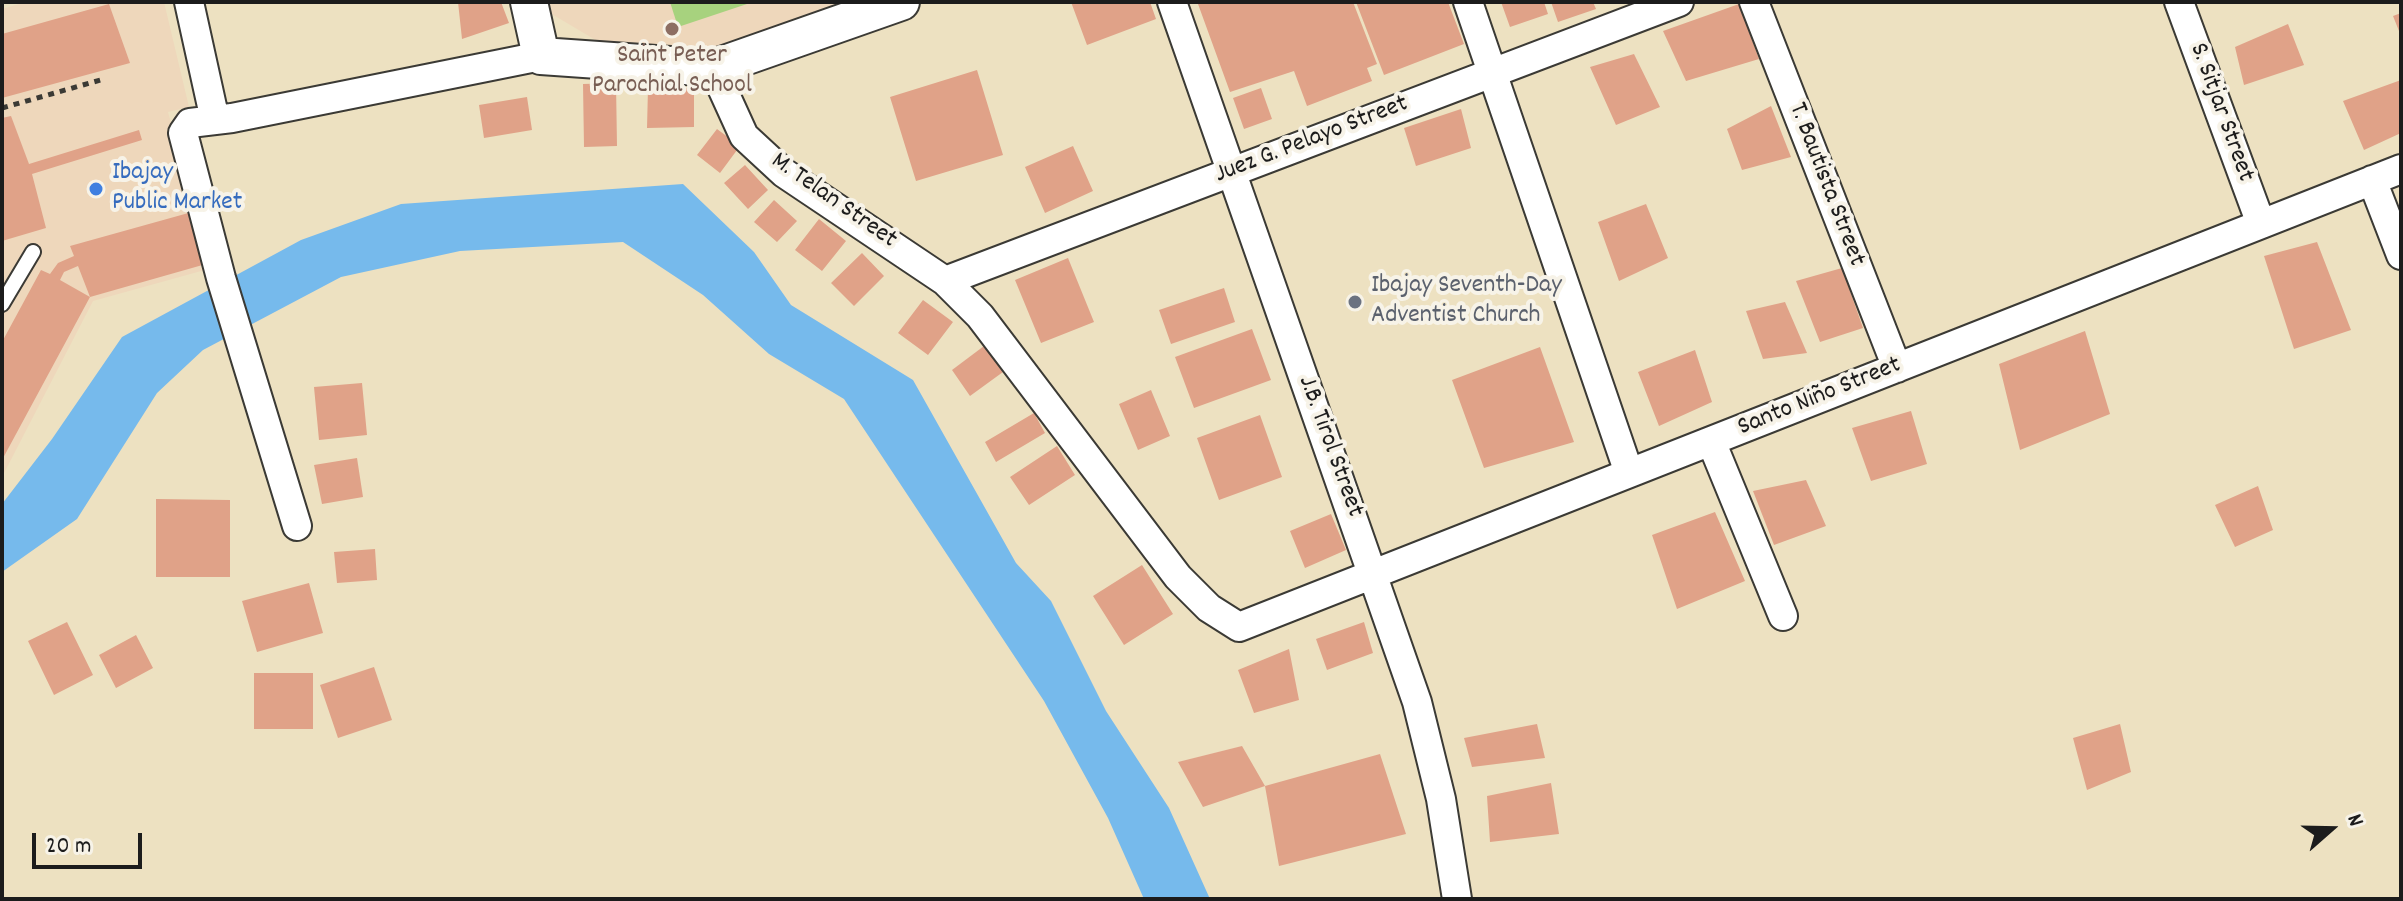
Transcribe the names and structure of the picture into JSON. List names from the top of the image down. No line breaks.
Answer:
{"streets":{"street":["S. Sitjar Street","Juez G. Pelayo Street","T. Bautista Street","M. Telan Street","Santo Niño Street","J.B. Tirol Street"]},"crossings":[["S. Sitjar Street","Santo Niño Street"],["Juez G. Pelayo Street","M. Telan Street"],["Juez G. Pelayo Street","J.B. Tirol Street"],["T. Bautista Street","Santo Niño Street"],["M. Telan Street","Santo Niño Street"],["Santo Niño Street","J.B. Tirol Street"]],"places":["Saint Peter Parochial School","Ibajay Public Market","Ibajay Seventh-Day Adventist Church"],"scale_bar":"20 m","north":"right"}
